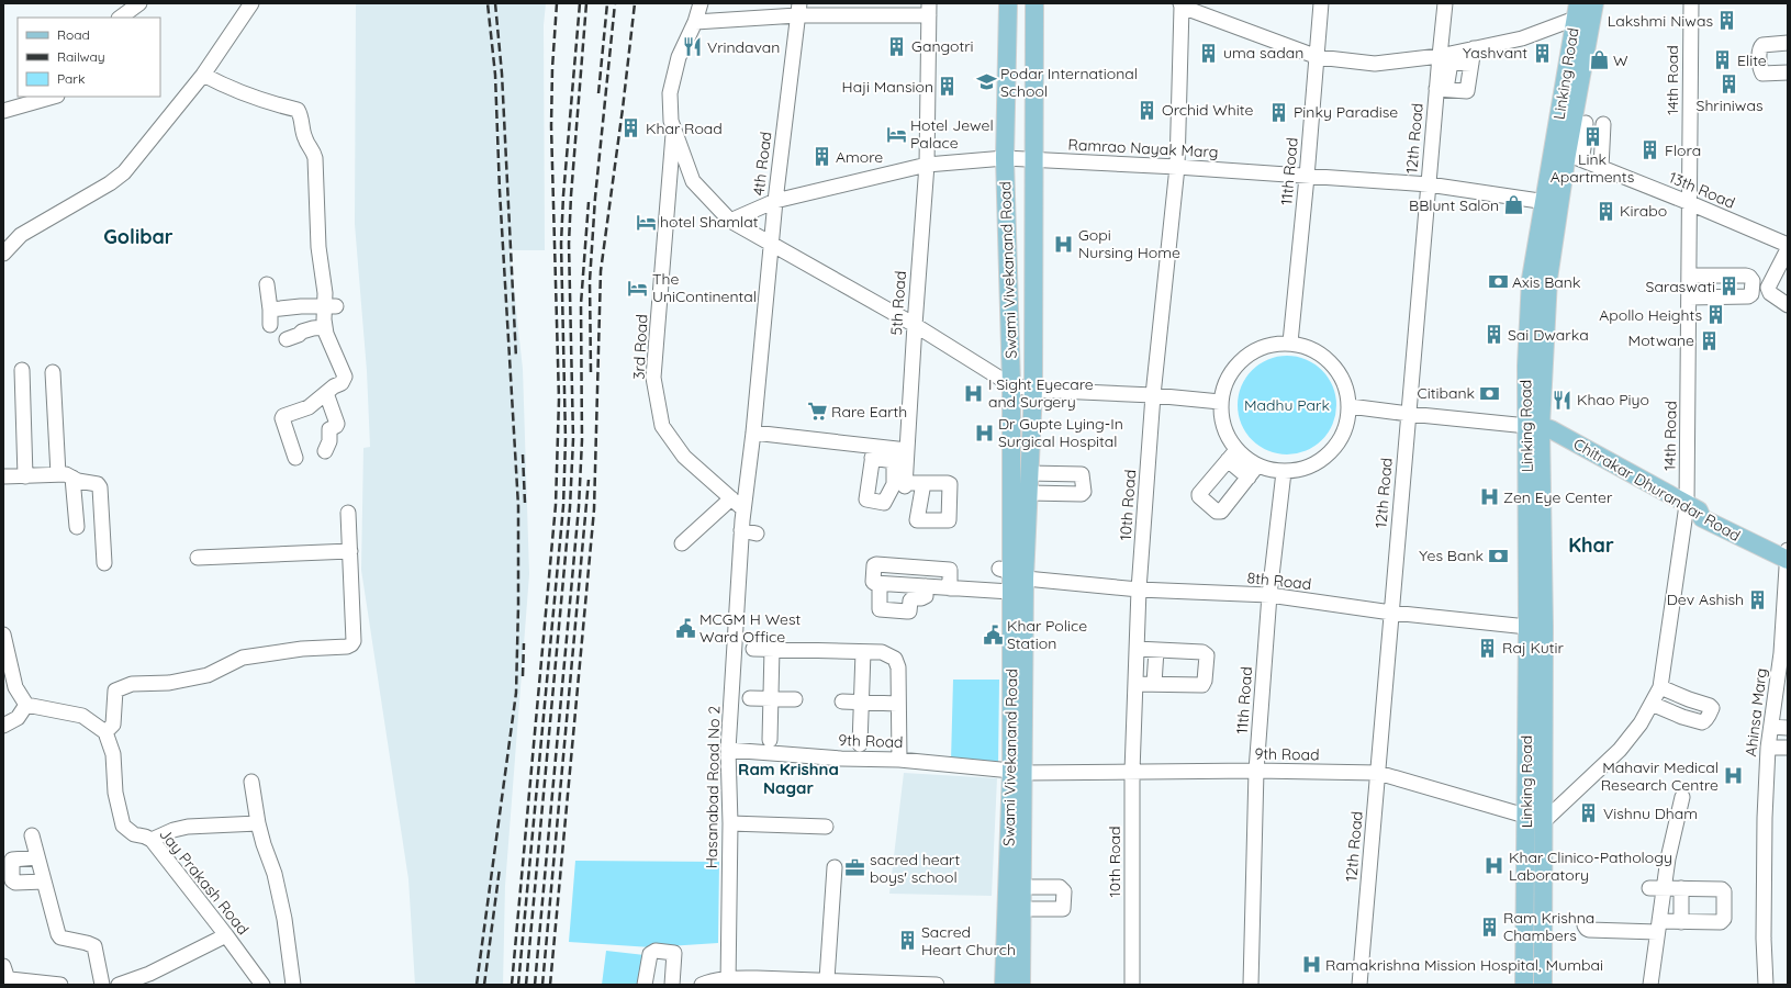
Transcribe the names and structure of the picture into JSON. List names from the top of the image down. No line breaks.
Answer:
{"streets":{"main road":["Linking Road","Swami Vivekanand Road","Chitrakar Dhurandar Road"],"street":["14th Road","12th Road","Ramrao Nayak Marg","4th Road","11th Road","13th Road","5th Road","3rd Road","10th Road","8th Road","Ahinsa Marg","9th Road","Hasanabad Road No 2","Jay Prakash Road"]},"crossings":[["Linking Road","14th Road"],["Linking Road","Ramrao Nayak Marg"],["Linking Road","13th Road"],["Linking Road","Chitrakar Dhurandar Road"],["Linking Road","8th Road"],["Linking Road","9th Road"],["14th Road","13th Road"],["14th Road","Chitrakar Dhurandar Road"],["14th Road","9th Road"],["12th Road","Ramrao Nayak Marg"],["12th Road","8th Road"],["12th Road","9th Road"],["Ramrao Nayak Marg","4th Road"],["Ramrao Nayak Marg","11th Road"],["Ramrao Nayak Marg","Swami Vivekanand Road"],["Ramrao Nayak Marg","5th Road"],["Ramrao Nayak Marg","10th Road"],["4th Road","Hasanabad Road No 2"],["11th Road","8th Road"],["11th Road","9th Road"],["Swami Vivekanand Road","8th Road"],["Swami Vivekanand Road","9th Road"],["3rd Road","Hasanabad Road No 2"],["Chitrakar Dhurandar Road","Ahinsa Marg"],["10th Road","8th Road"],["10th Road","9th Road"],["9th Road","Hasanabad Road No 2"]],"districts":["Golibar","Khar","Ram Krishna Nagar"],"parks":["Madhu Park"],"places":{"building":["Lakshmi Niwas","Gangotri","uma sadan","Yashvant","Elite","Shriniwas","Haji Mansion","Orchid White","Pinky Paradise","Khar Road","Link Apartments","Flora","Amore","Kirabo","Saraswati","Apollo Heights","Sai Dwarka","Motwane","Dev Ashish","Raj Kutir","Vishnu Dham","Ram Krishna Chambers","Sacred Heart Church"],"restaurant":["Vrindavan","Khao Piyo"],"shop":["W","BBlunt Salon"],"school or university":["Podar International School"],"hotel":["Hotel Jewel Palace","hotel Shamlat","The UniContinental"],"hospital":["Gopi Nursing Home","I Sight Eyecare and Surgery","Dr Gupte Lying-In Surgical Hospital","Zen Eye Center","Mahavir Medical Research Centre","Khar Clinico-Pathology Laboratory","Ramakrishna Mission Hospital, Mumbai"],"bank":["Axis Bank","Citibank","Yes Bank"],"supermarket":["Rare Earth"],"public building":["MCGM H West Ward Office","Khar Police Station"],"office":["sacred heart boys' school"]},"legend":["Road","Railway","Park"]}
